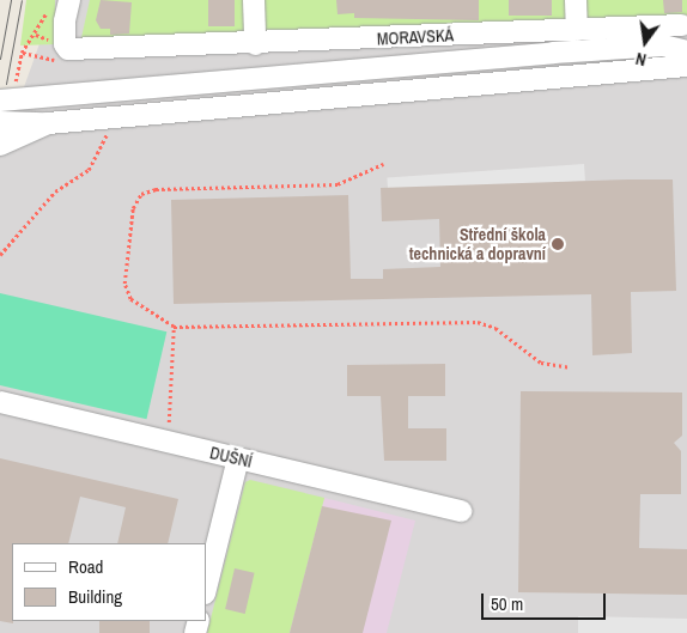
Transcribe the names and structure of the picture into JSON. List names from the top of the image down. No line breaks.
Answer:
{"streets":{"street":["MORAVSKÁ","DUŠNÍ"]},"places":["Střední škola technická a dopravní"],"legend":["Road","Building"],"scale_bar":"50 m","north":"bottom"}
